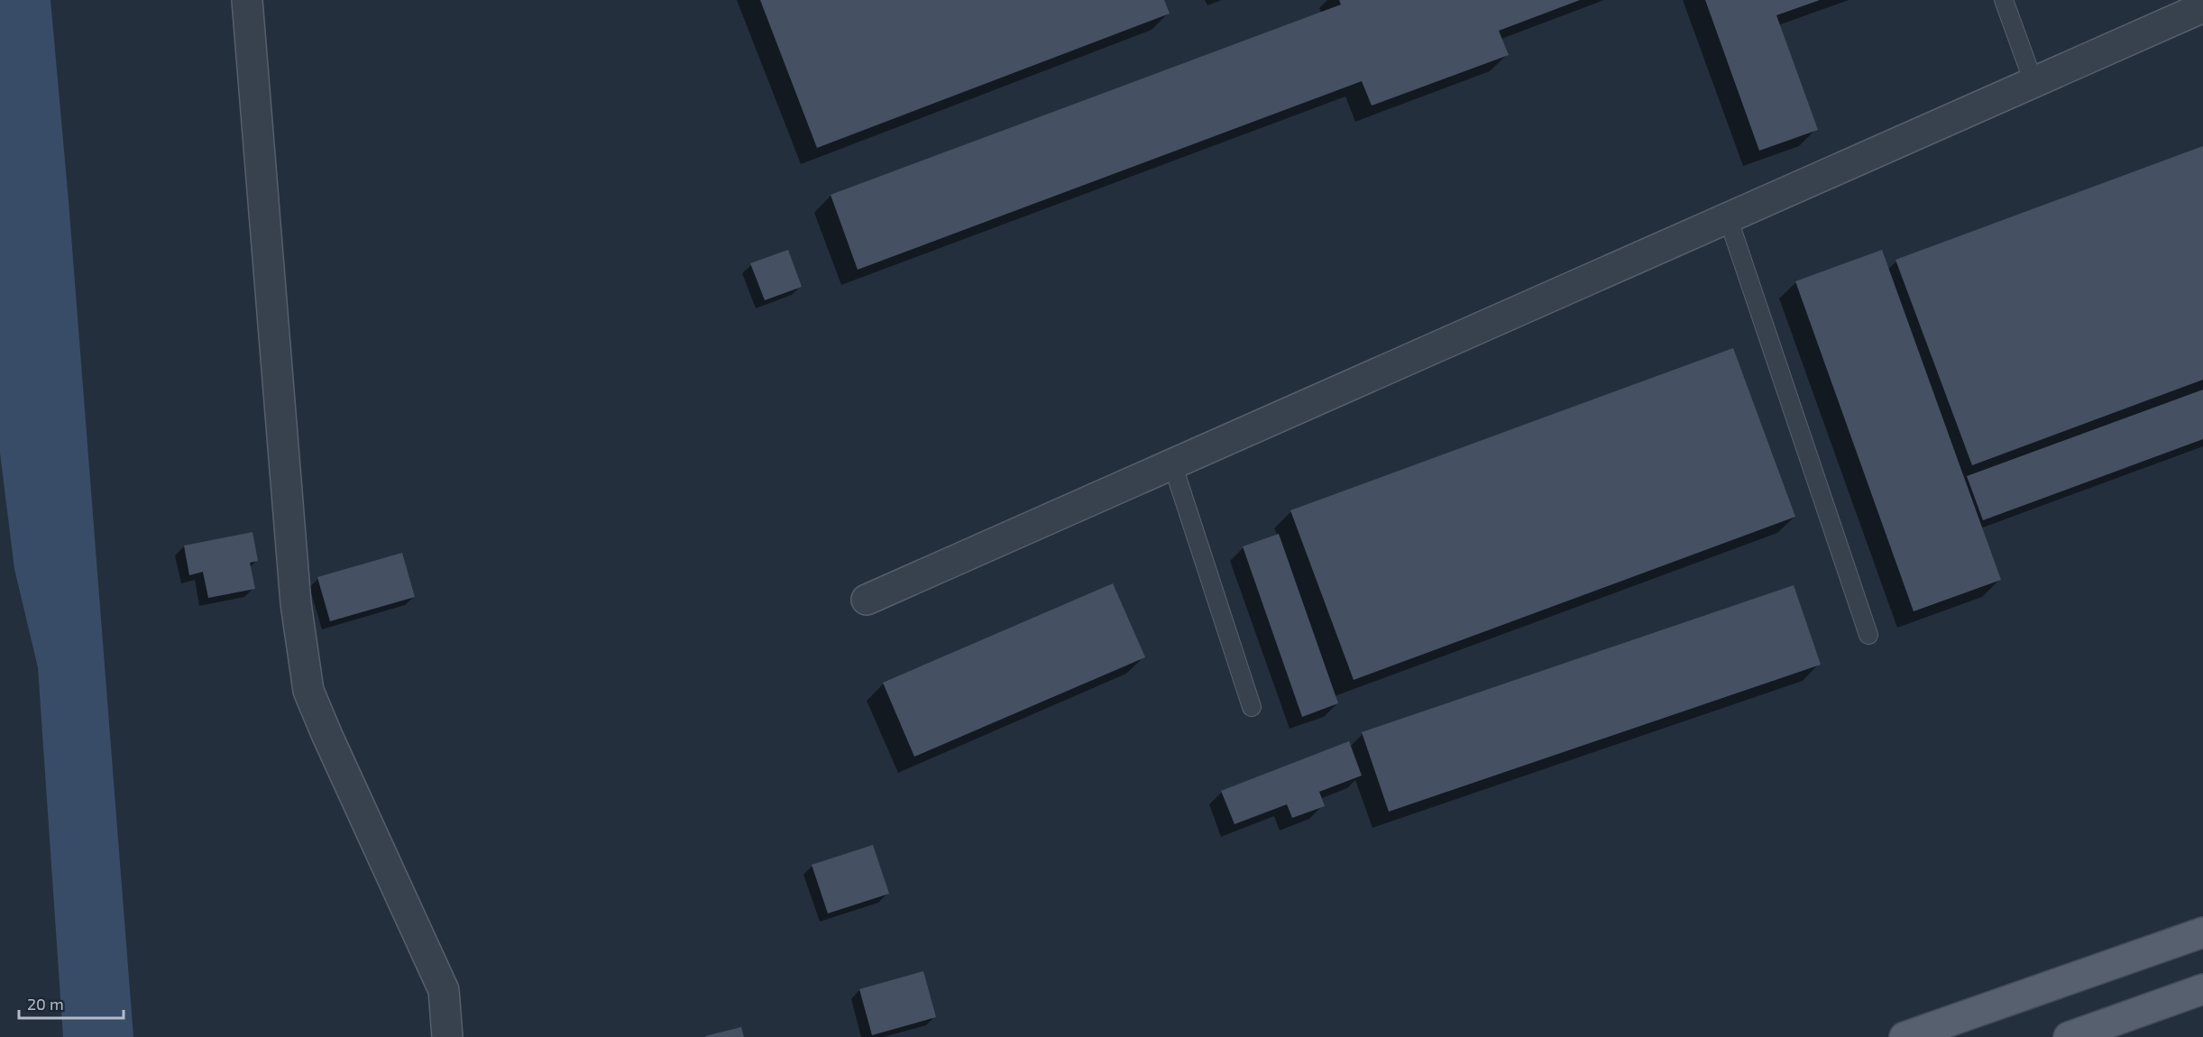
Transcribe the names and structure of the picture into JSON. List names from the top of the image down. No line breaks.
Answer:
{"scale_bar":"20 m"}
